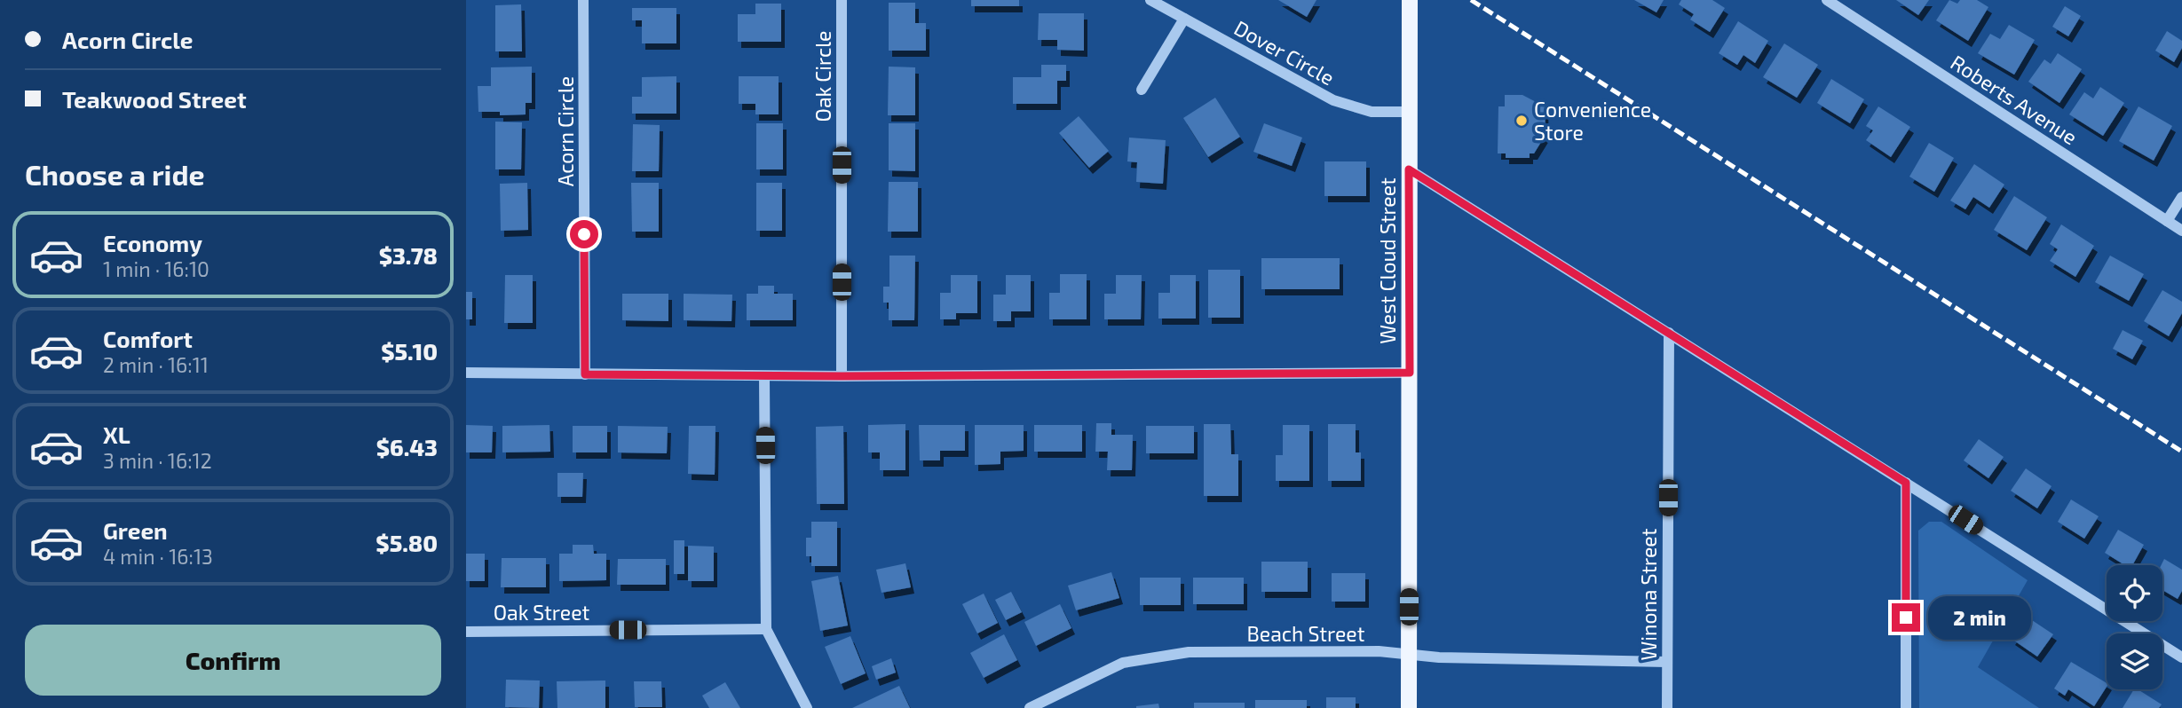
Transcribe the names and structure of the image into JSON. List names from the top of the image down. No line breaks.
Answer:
{"streets":{"main road":["West Cloud Street"],"street":["Dover Circle","Oak Circle","Roberts Avenue","Acorn Circle","Winona Street","Oak Street","Beach Street"]},"crossings":[["Dover Circle","West Cloud Street"],["West Cloud Street","Beach Street"],["Winona Street","Beach Street"]],"places":["Convenience Store"],"page":{"banner":["Acorn Circle","Teakwood Street"],"heading":"Choose a ride","list":[{"name":"Economy","note":"1 min · 16:10","value":"$3.78"},{"name":"Comfort","note":"2 min · 16:11","value":"$5.10"},{"name":"XL","note":"3 min · 16:12","value":"$6.43"},{"name":"Green","note":"4 min · 16:13","value":"$5.80"}],"bubble":"2 min","buttons":"Confirm"}}
